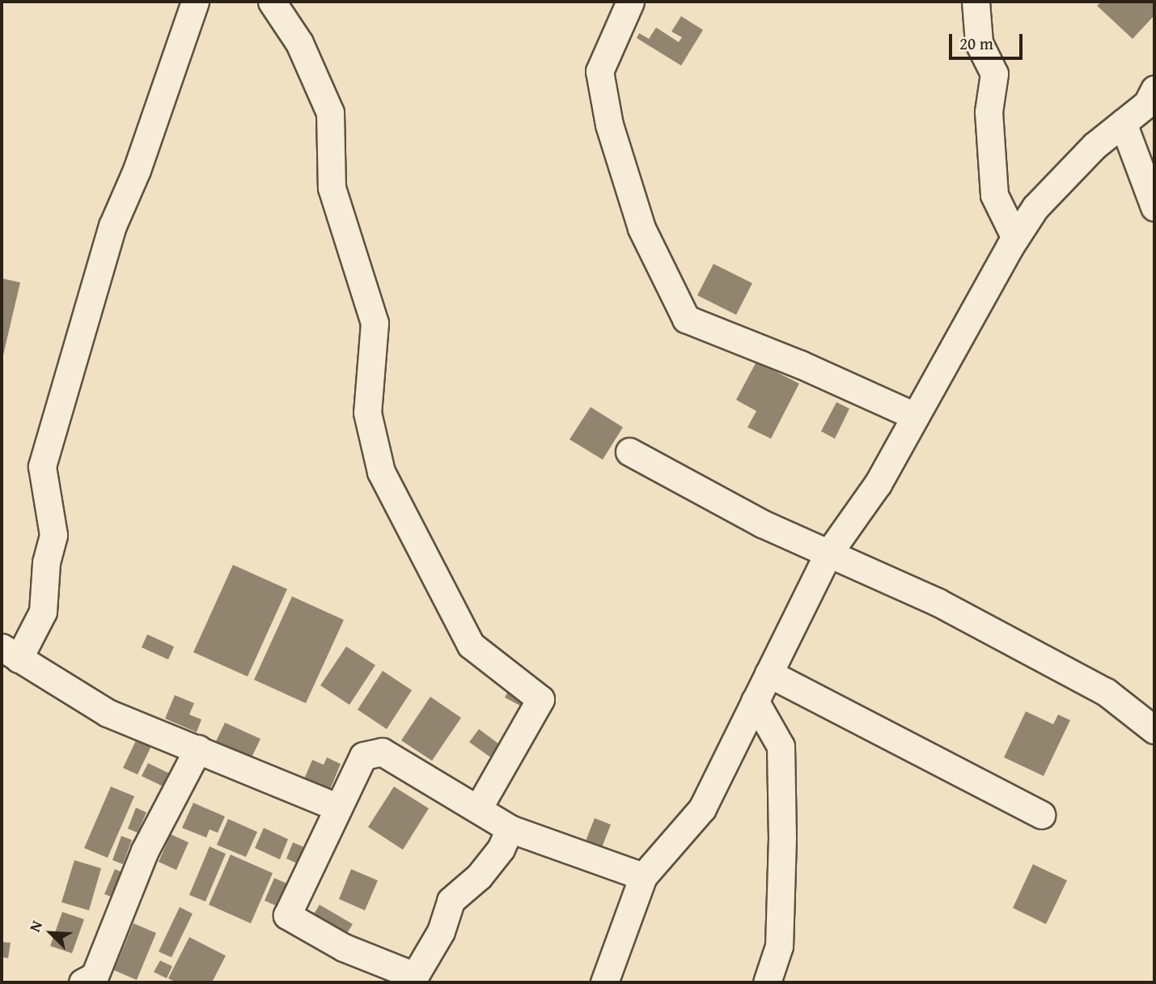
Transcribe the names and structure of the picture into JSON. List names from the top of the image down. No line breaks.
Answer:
{"scale_bar":"20 m","north":"top left"}
